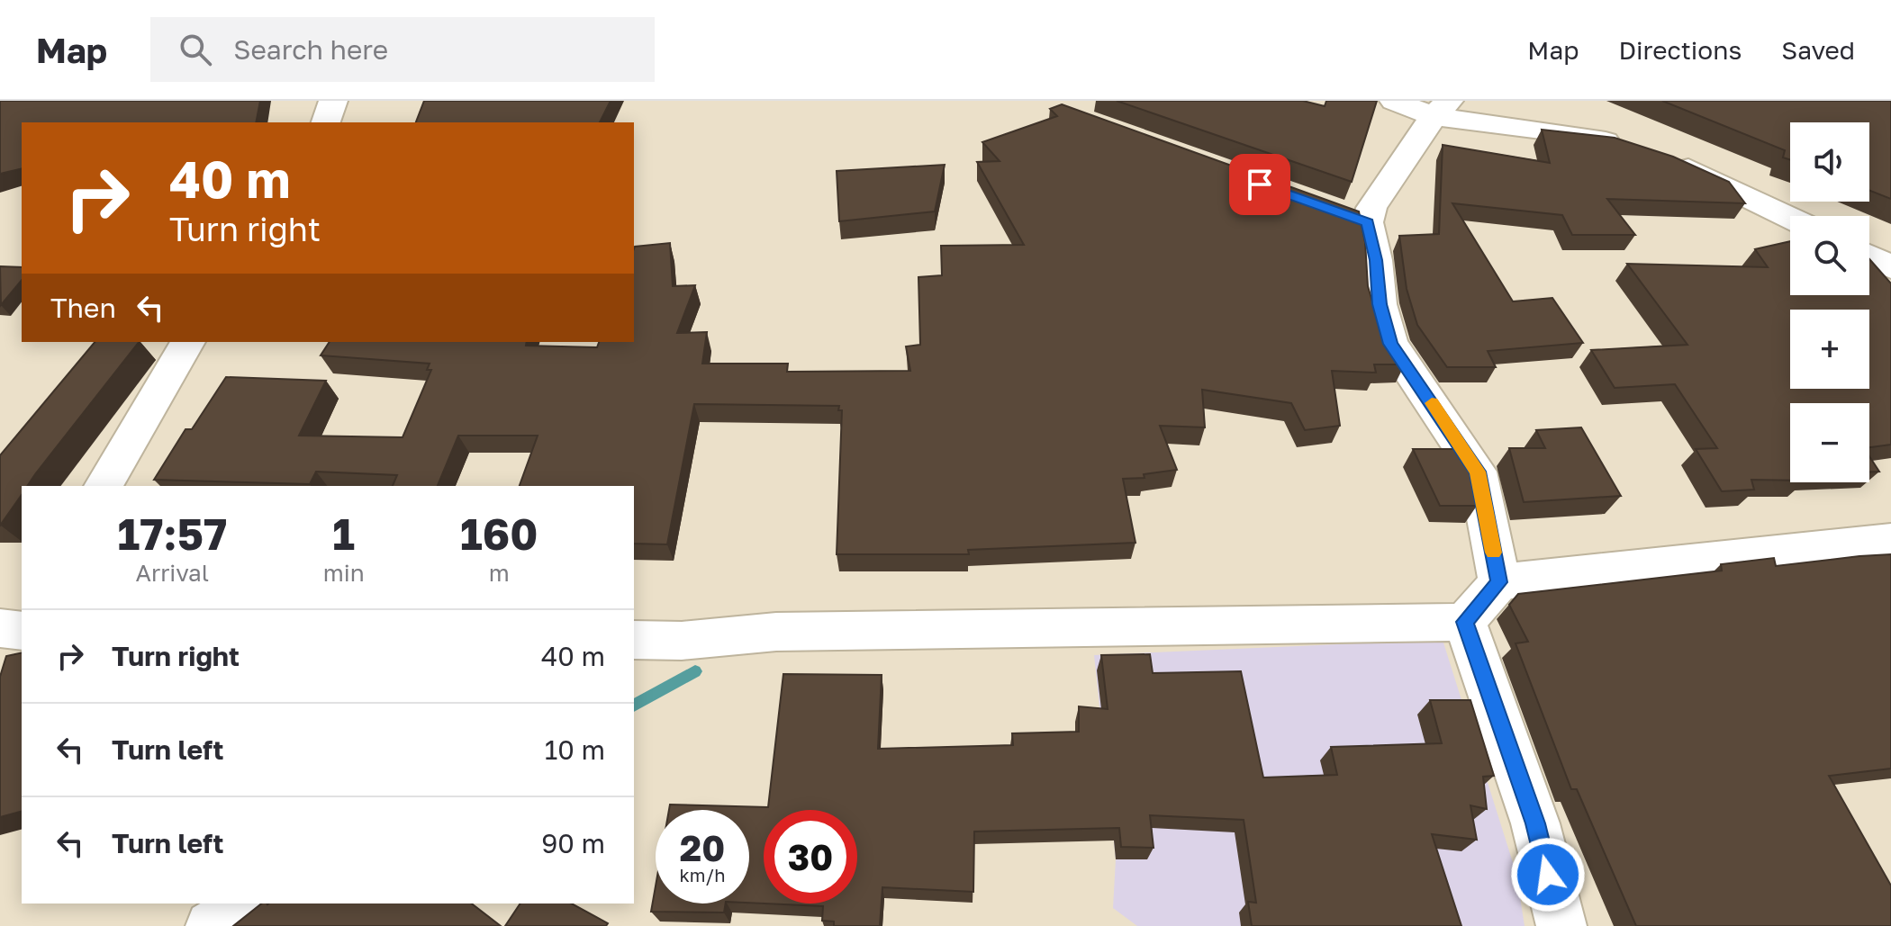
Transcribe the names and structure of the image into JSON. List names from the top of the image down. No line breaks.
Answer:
{"page":{"header":"Map","search":"Search here","nav":["Map","Directions","Saved"],"map_buttons":["+","−"],"turn":["40 m","Turn right"],"then":"Then","eta":["17:57","Arrival","1","min","160","m"],"list":[{"name":"Turn right","value":"40 m"},{"name":"Turn left","value":"10 m"},{"name":"Turn left","value":"90 m"}],"speed":"20 km/h","limit":"30"}}
